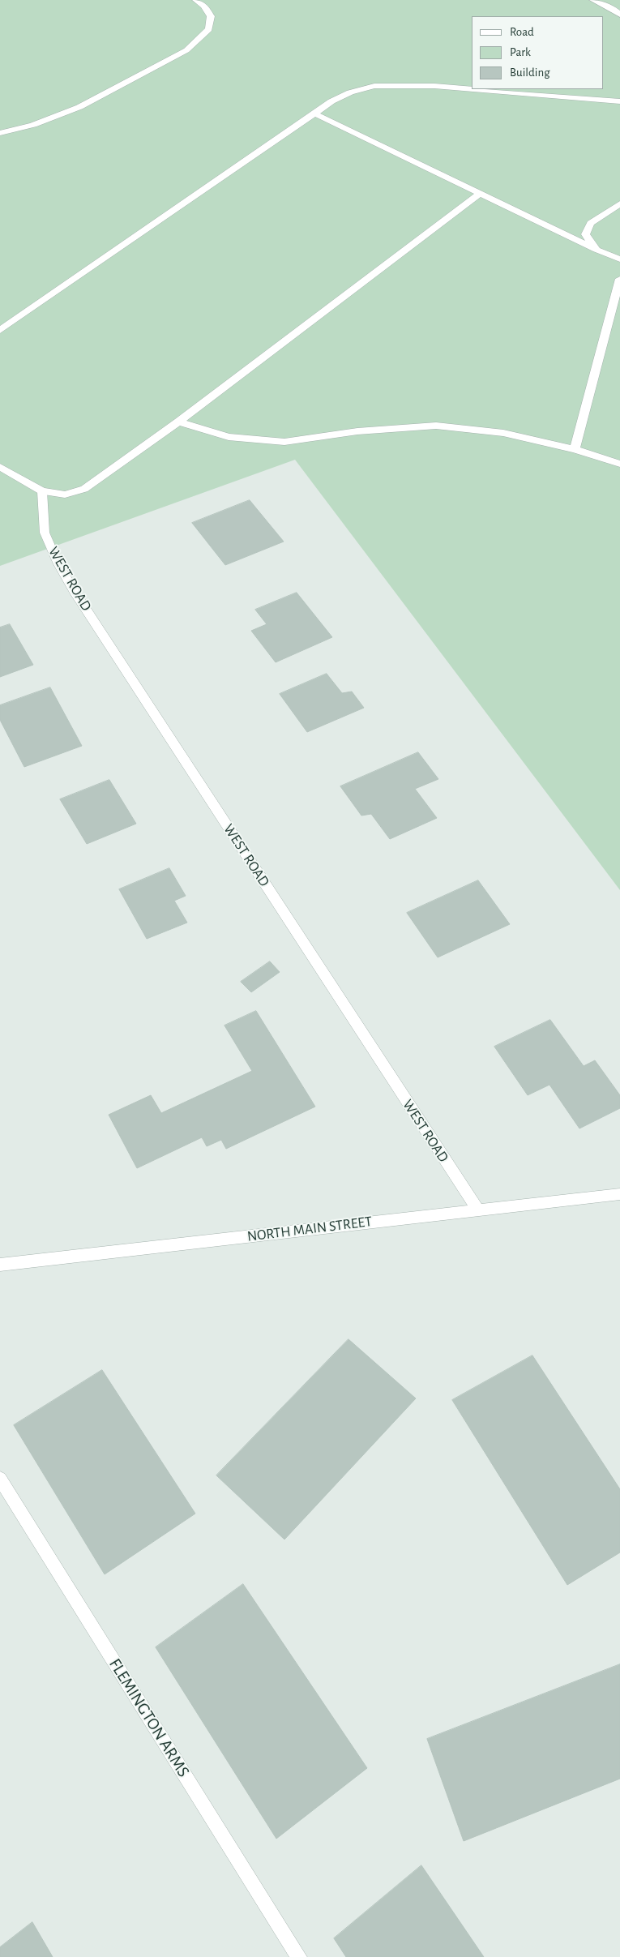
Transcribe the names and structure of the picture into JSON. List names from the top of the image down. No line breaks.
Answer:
{"streets":{"street":["WEST ROAD","NORTH MAIN STREET","FLEMINGTON ARMS"]},"crossings":[["WEST ROAD","NORTH MAIN STREET"]],"legend":["Road","Park","Building"]}
